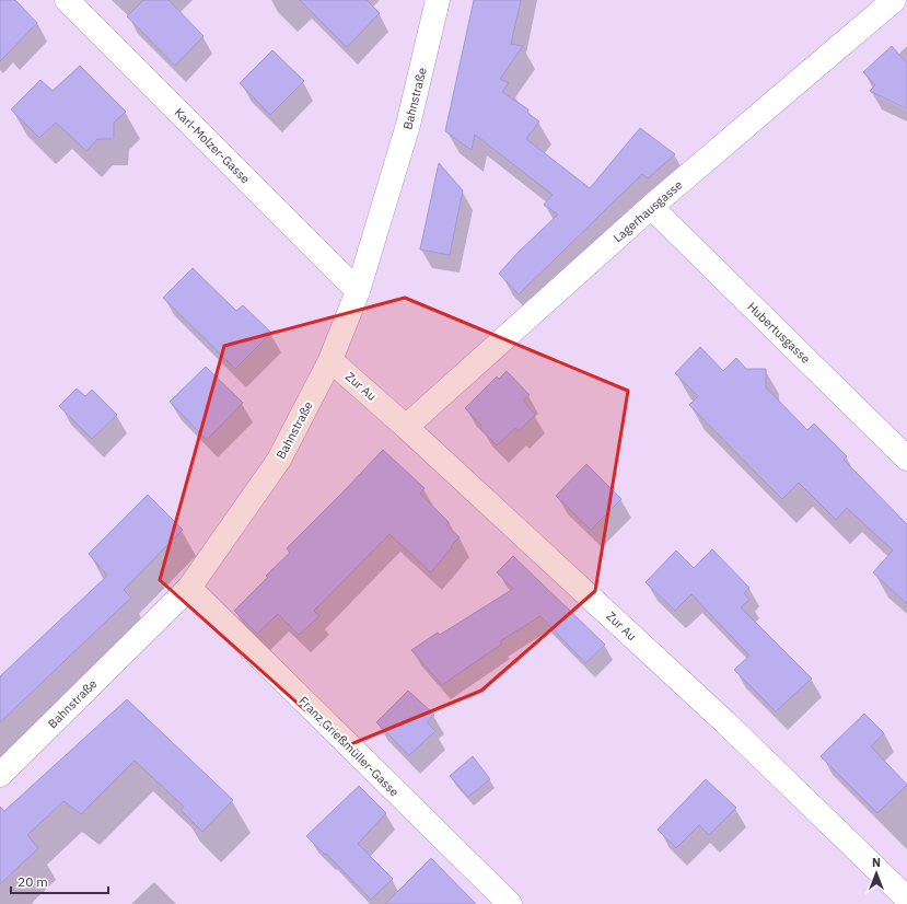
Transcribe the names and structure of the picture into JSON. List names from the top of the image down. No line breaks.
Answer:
{"streets":{"street":["Bahnstraße","Karl-Molzer-Gasse","Lagerhausgasse","Hubertusgasse","Zur Au","Franz Grießmüller-Gasse"]},"crossings":[["Bahnstraße","Karl-Molzer-Gasse"],["Bahnstraße","Zur Au"],["Bahnstraße","Franz Grießmüller-Gasse"],["Lagerhausgasse","Hubertusgasse"],["Lagerhausgasse","Zur Au"]],"scale_bar":"20 m","north":"top"}
